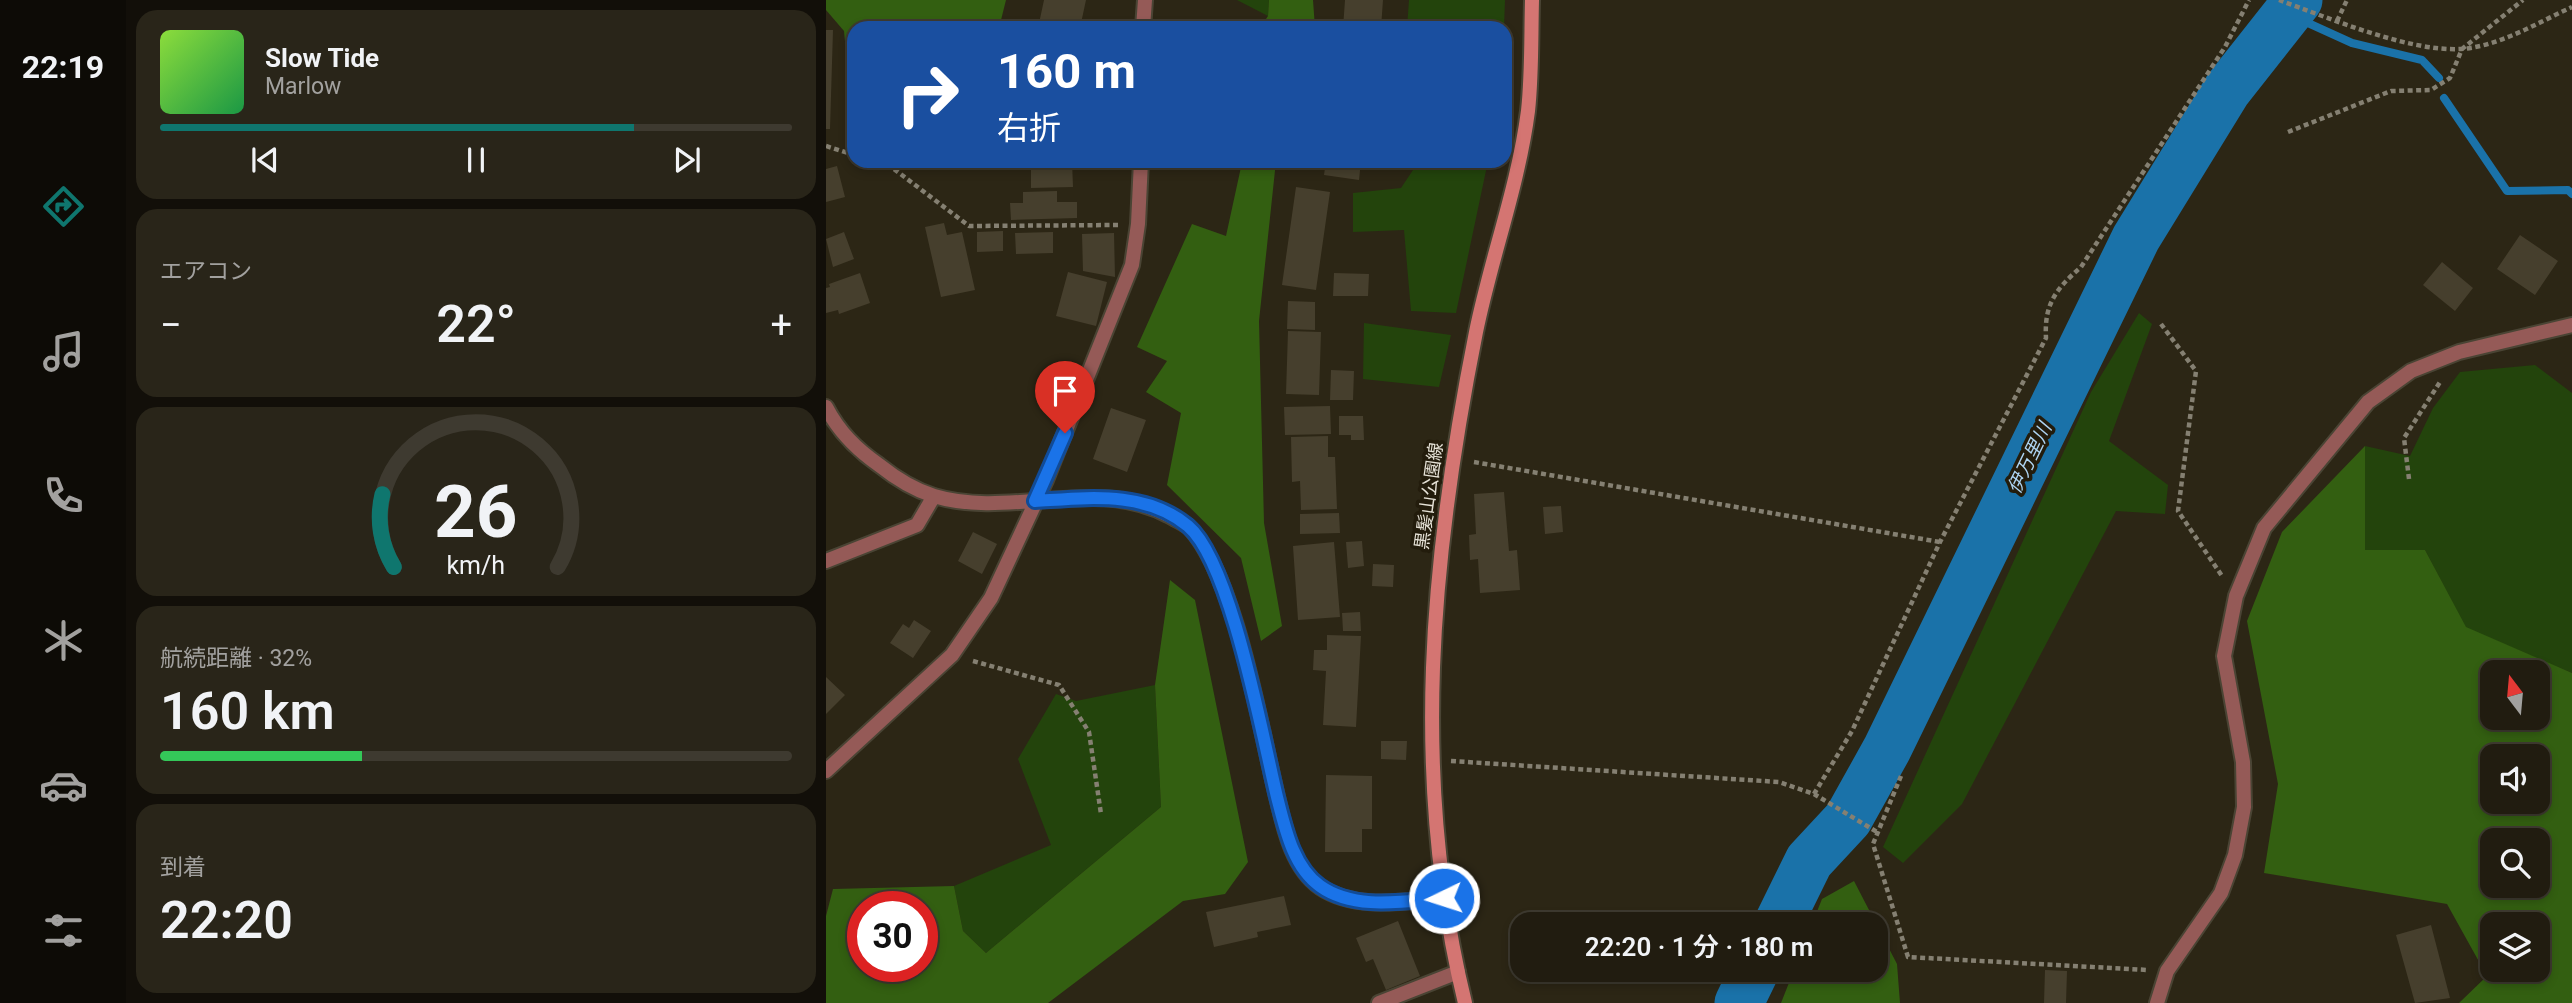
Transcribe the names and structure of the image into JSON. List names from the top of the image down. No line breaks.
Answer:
{"streets":{"main road":["黒髪山公園線"]},"water":["伊万里川"],"north":"top","page":{"tabs":"22:19","turn":["160 m","右折"],"song":["Slow Tide","Marlow"],"tile":["エアコン",["航続距離 · 32%","160 km"],["到着","22:20"]],"heat":["−","22°","+"],"limit":"30","trip":"22:20 · 1 分 · 180 m","gauge":["26","km/h"]}}
